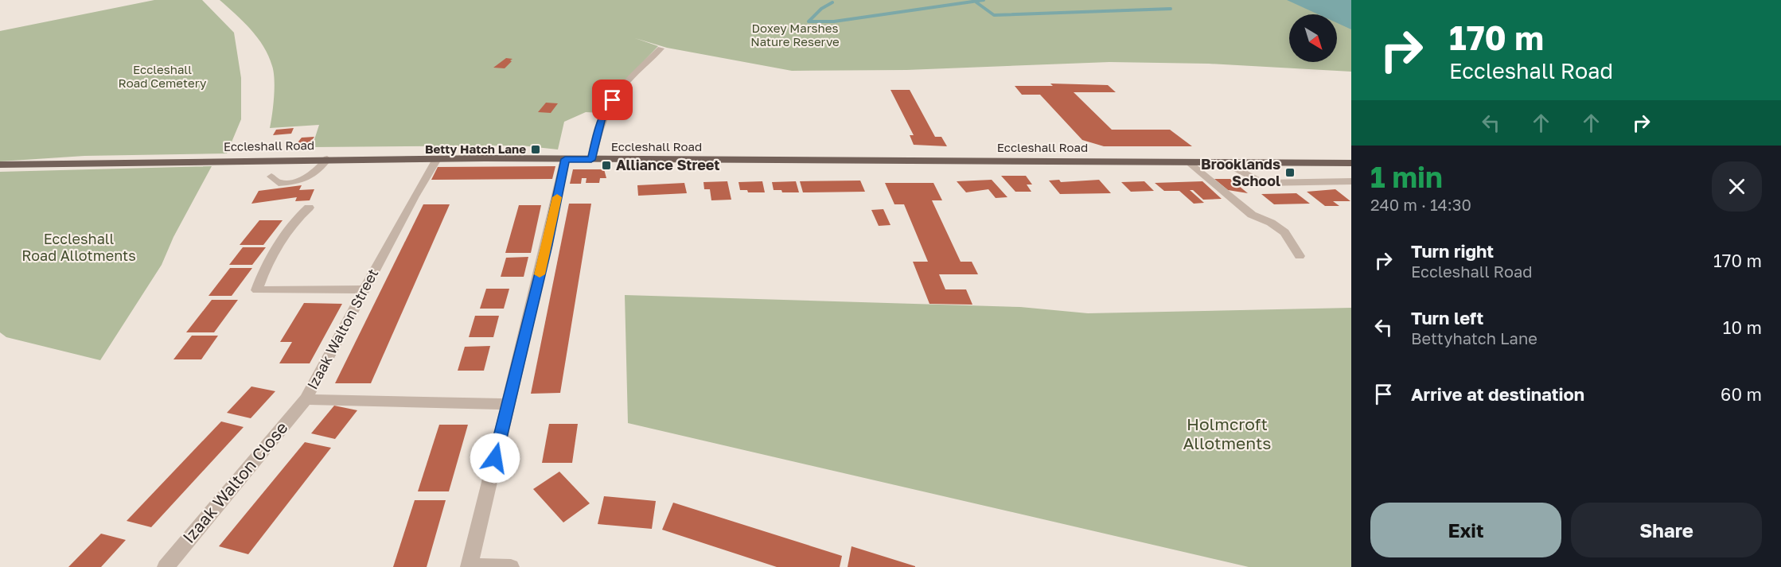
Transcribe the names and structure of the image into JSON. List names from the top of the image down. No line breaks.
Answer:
{"streets":{"main road":["Eccleshall Road"],"street":["Izaak Walton Street","Izaak Walton Close"]},"crossings":[["Eccleshall Road","Izaak Walton Street"],["Izaak Walton Street","Izaak Walton Close"]],"parks":["Doxey Marshes Nature Reserve","Eccleshall Road Cemetery","Eccleshall Road Allotments","Holmcroft Allotments"],"places":{"transit":["Betty Hatch Lane","Alliance Street","Brooklands School"]},"north":"bottom right","page":{"turn":["170 m","Eccleshall Road"],"heading":["1 min","240 m · 14:30"],"list":[{"name":"Turn right","note":"Eccleshall Road","value":"170 m"},{"name":"Turn left","note":"Bettyhatch Lane","value":"10 m"},{"name":"Arrive at destination","value":"60 m"}],"buttons":["Exit","Share"]}}
